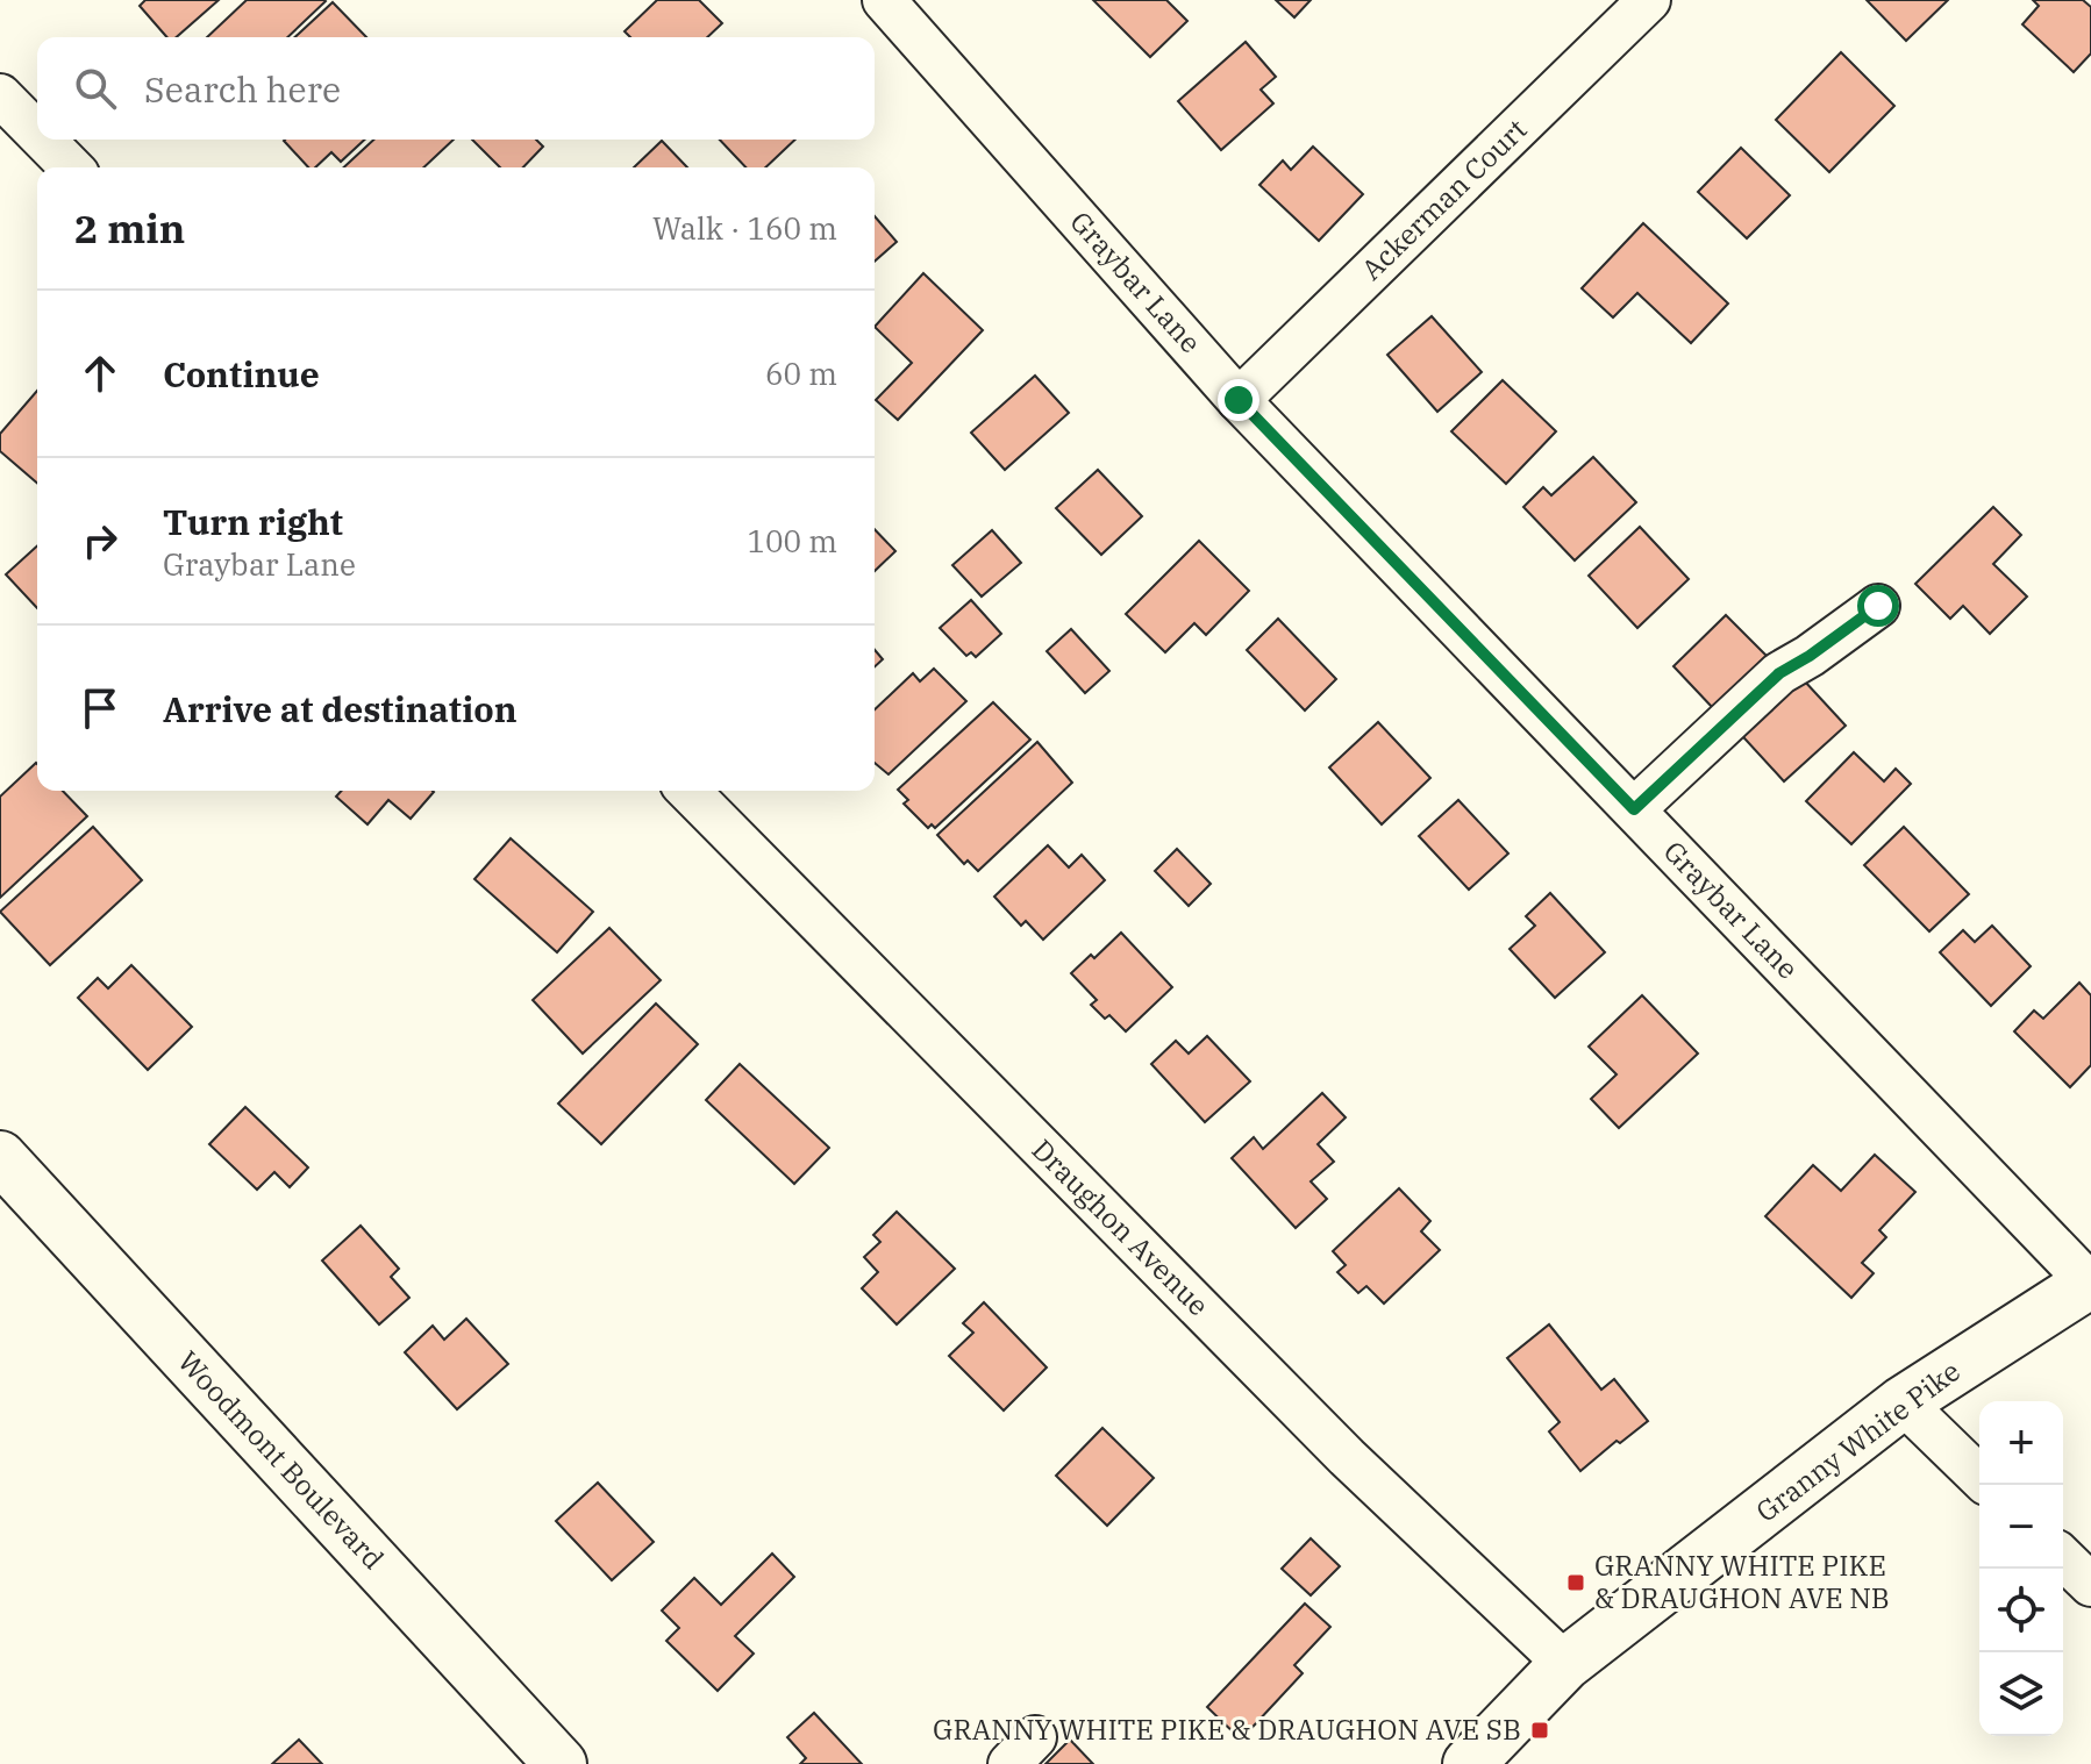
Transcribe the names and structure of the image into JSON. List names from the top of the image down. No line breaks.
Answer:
{"streets":{"main road":["Granny White Pike","Woodmont Boulevard"],"street":["Ackerman Court","Graybar Lane","Draughon Avenue"]},"crossings":[["Ackerman Court","Graybar Lane"],["Graybar Lane","Granny White Pike"],["Draughon Avenue","Granny White Pike"]],"places":{"transit":["GRANNY WHITE PIKE & DRAUGHON AVE NB","GRANNY WHITE PIKE & DRAUGHON AVE SB"]},"page":{"search":"Search here","heading":["2 min","Walk · 160 m"],"list":[["Continue","60 m"],["Turn right","Graybar Lane","100 m"],"Arrive at destination"],"map_buttons":["+","−"]}}
